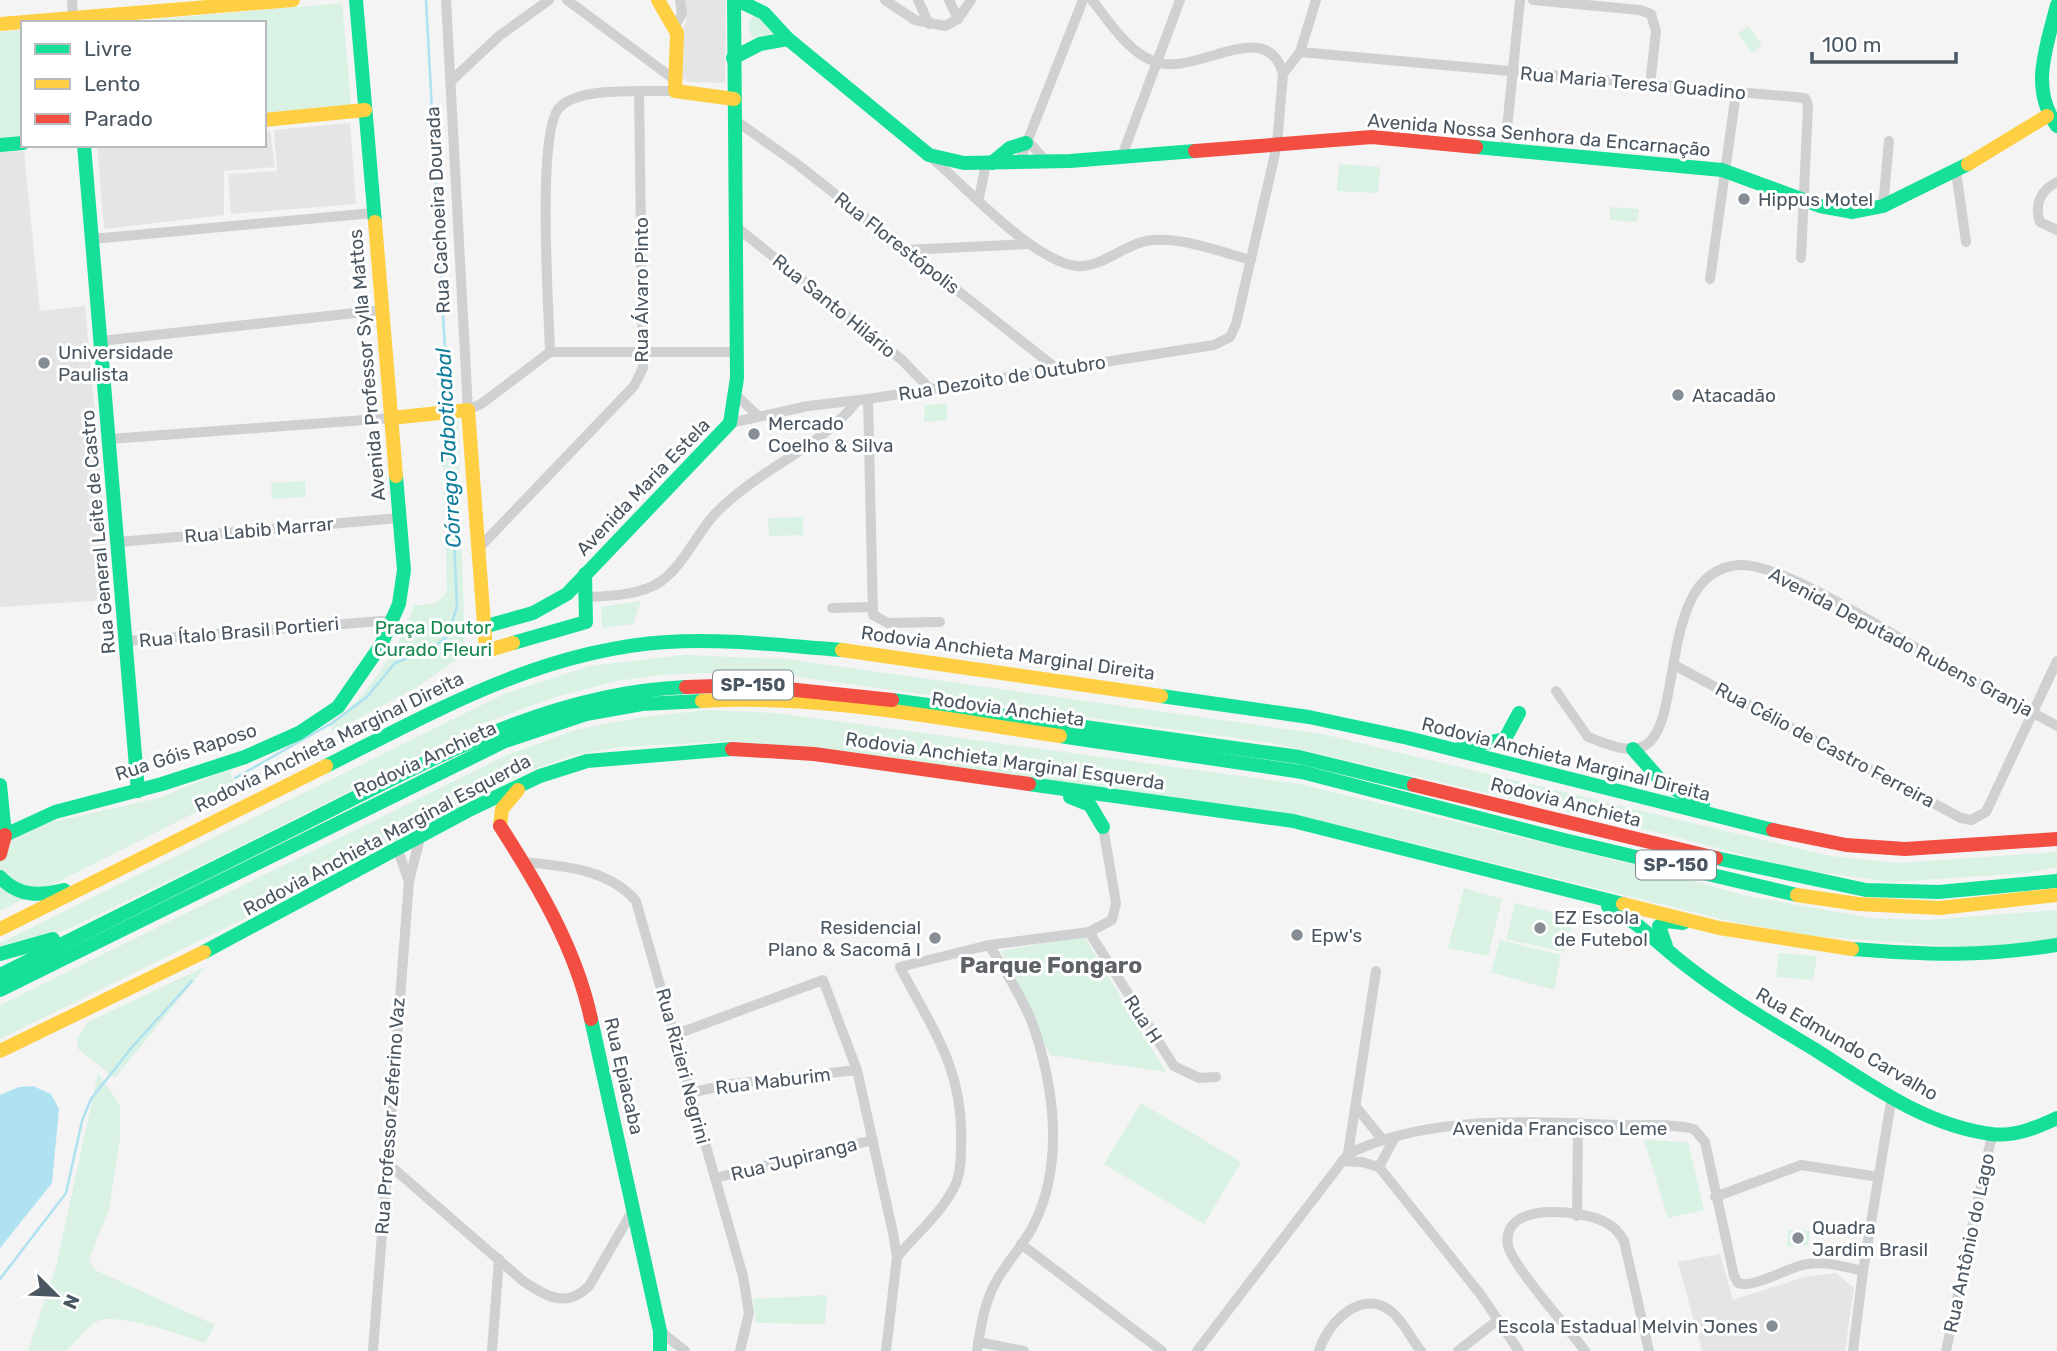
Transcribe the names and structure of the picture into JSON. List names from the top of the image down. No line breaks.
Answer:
{"streets":{"main road":["Avenida Nossa Senhora da Encarnação","Rua Cachoeira Dourada","Avenida Professor Sylla Mattos","Avenida Maria Estela","Rua General Leite de Castro","Rodovia Anchieta Marginal Direita","SP-150","Rodovia Anchieta","Rua Góis Raposo","Rodovia Anchieta Marginal Esquerda","Rua Edmundo Carvalho","Rua Epiacaba"],"street":["Rua Maria Teresa Guadino","Rua Florestópolis","Rua Álvaro Pinto","Rua Santo Hilário","Rua Dezoito de Outubro","Rua Labib Marrar","Rua Ítalo Brasil Portieri","Avenida Deputado Rubens Granja","Rua Célio de Castro Ferreira","Rua H","Rua Rizieri Negrini","Rua Maburim","Rua Professor Zeferino Vaz","Avenida Francisco Leme","Rua Jupiranga","Rua Antônio do Lago"]},"crossings":[["Rua Maria Teresa Guadino","Avenida Nossa Senhora da Encarnação"],["Avenida Nossa Senhora da Encarnação","Avenida Maria Estela"],["Rua Cachoeira Dourada","Rua Álvaro Pinto"],["Rua Cachoeira Dourada","Avenida Maria Estela"],["Rua Florestópolis","Rua Dezoito de Outubro"],["Rua Florestópolis","Avenida Maria Estela"],["Rua Santo Hilário","Rua Dezoito de Outubro"],["Rua Santo Hilário","Avenida Maria Estela"],["Avenida Professor Sylla Mattos","Rua Labib Marrar"],["Avenida Professor Sylla Mattos","Rua Ítalo Brasil Portieri"],["Avenida Professor Sylla Mattos","Rua Góis Raposo"],["Rua Dezoito de Outubro","Avenida Maria Estela"],["Rua Labib Marrar","Rua General Leite de Castro"],["Rua General Leite de Castro","Rua Ítalo Brasil Portieri"],["Rua General Leite de Castro","Rua Góis Raposo"],["Avenida Deputado Rubens Granja","Rua Célio de Castro Ferreira"],["Rodovia Anchieta Marginal Esquerda","Rua Edmundo Carvalho"],["Rodovia Anchieta Marginal Esquerda","Rua Professor Zeferino Vaz"],["Rua Edmundo Carvalho","Rua Antônio do Lago"],["Rua Rizieri Negrini","Rua Epiacaba"],["Rua Rizieri Negrini","Rua Maburim"],["Rua Rizieri Negrini","Rua Jupiranga"]],"districts":["Parque Fongaro"],"water":["Córrego Jaboticabal"],"parks":["Praça Doutor Curado Fleuri"],"places":["Hippus Motel","Universidade Paulista","Atacadão","Mercado Coelho & Silva","EZ Escola de Futebol","Epw's","Residencial Plano & Sacomã I","Quadra Jardim Brasil","Escola Estadual Melvin Jones"],"legend":["Livre","Lento","Parado"],"scale_bar":"100 m","north":"bottom right"}
